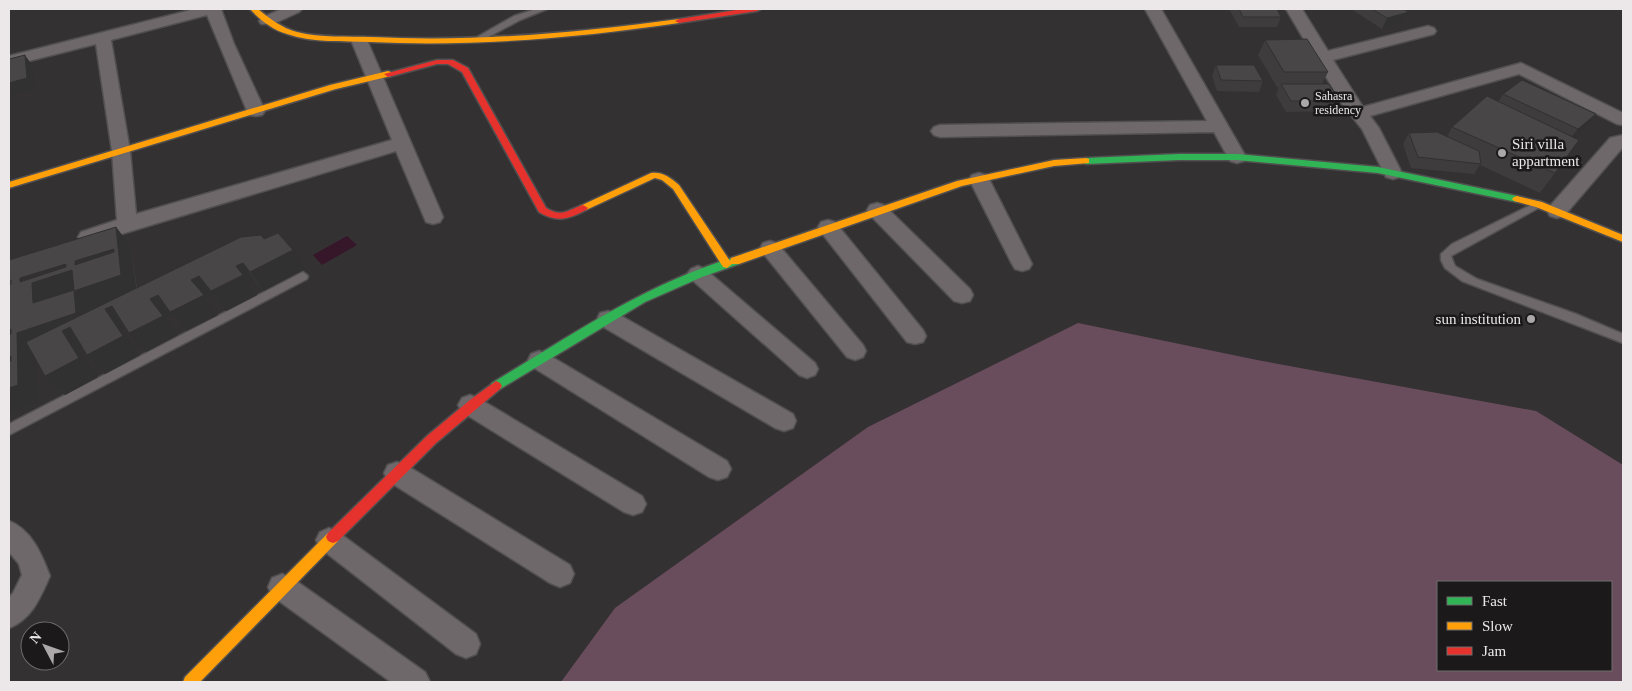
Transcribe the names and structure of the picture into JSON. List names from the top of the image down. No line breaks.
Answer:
{"places":["Sahasra residency","Siri villa appartment","sun institution"],"legend":["Fast","Slow","Jam"],"north":"top left"}
